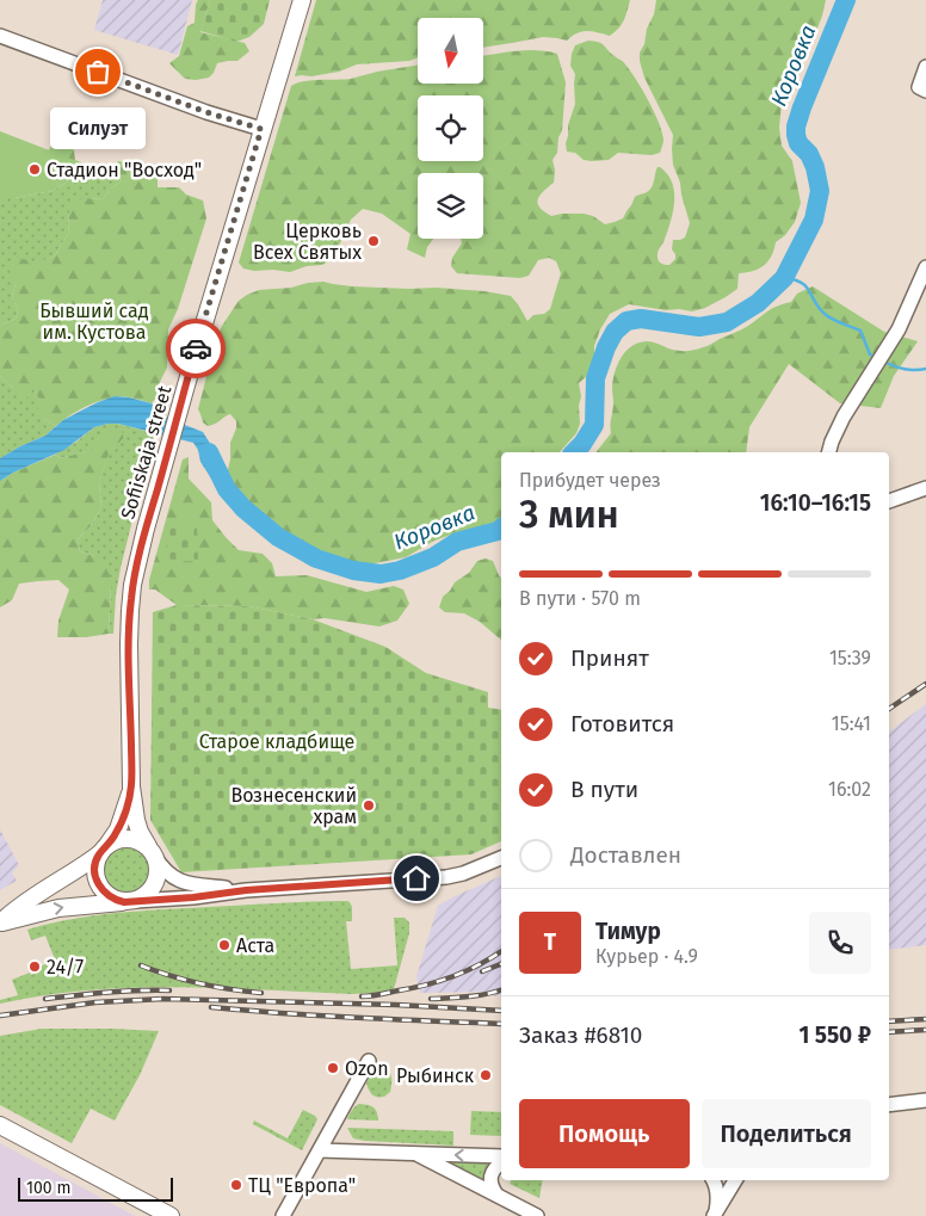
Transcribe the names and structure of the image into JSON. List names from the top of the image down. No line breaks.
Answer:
{"streets":{"main road":["Sofiiskaja street"]},"water":["Коровка"],"parks":["Бывший сад им. Кустова","Старое кладбище"],"places":["Силуэт","Стадион \"Восход\"","Церковь Всех Святых","Вознесенский храм","Аста","24/7","Ozon","Рыбинск","ТЦ \"Европа\""],"scale_bar":"100 m","north":"bottom","page":{"bubble":"Силуэт","heading":["3 мин","Прибудет через","16:10–16:15"],"panel":["Тимур","Курьер · 4.9","Заказ #6810","1 550 ₽"],"bar":"В пути · 570 m","list":[["Принят","15:39"],["Готовится","15:41"],["В пути","16:02"],"Доставлен"],"round":"Т","buttons":["Помощь","Поделиться"],"scale":"100 m"}}
